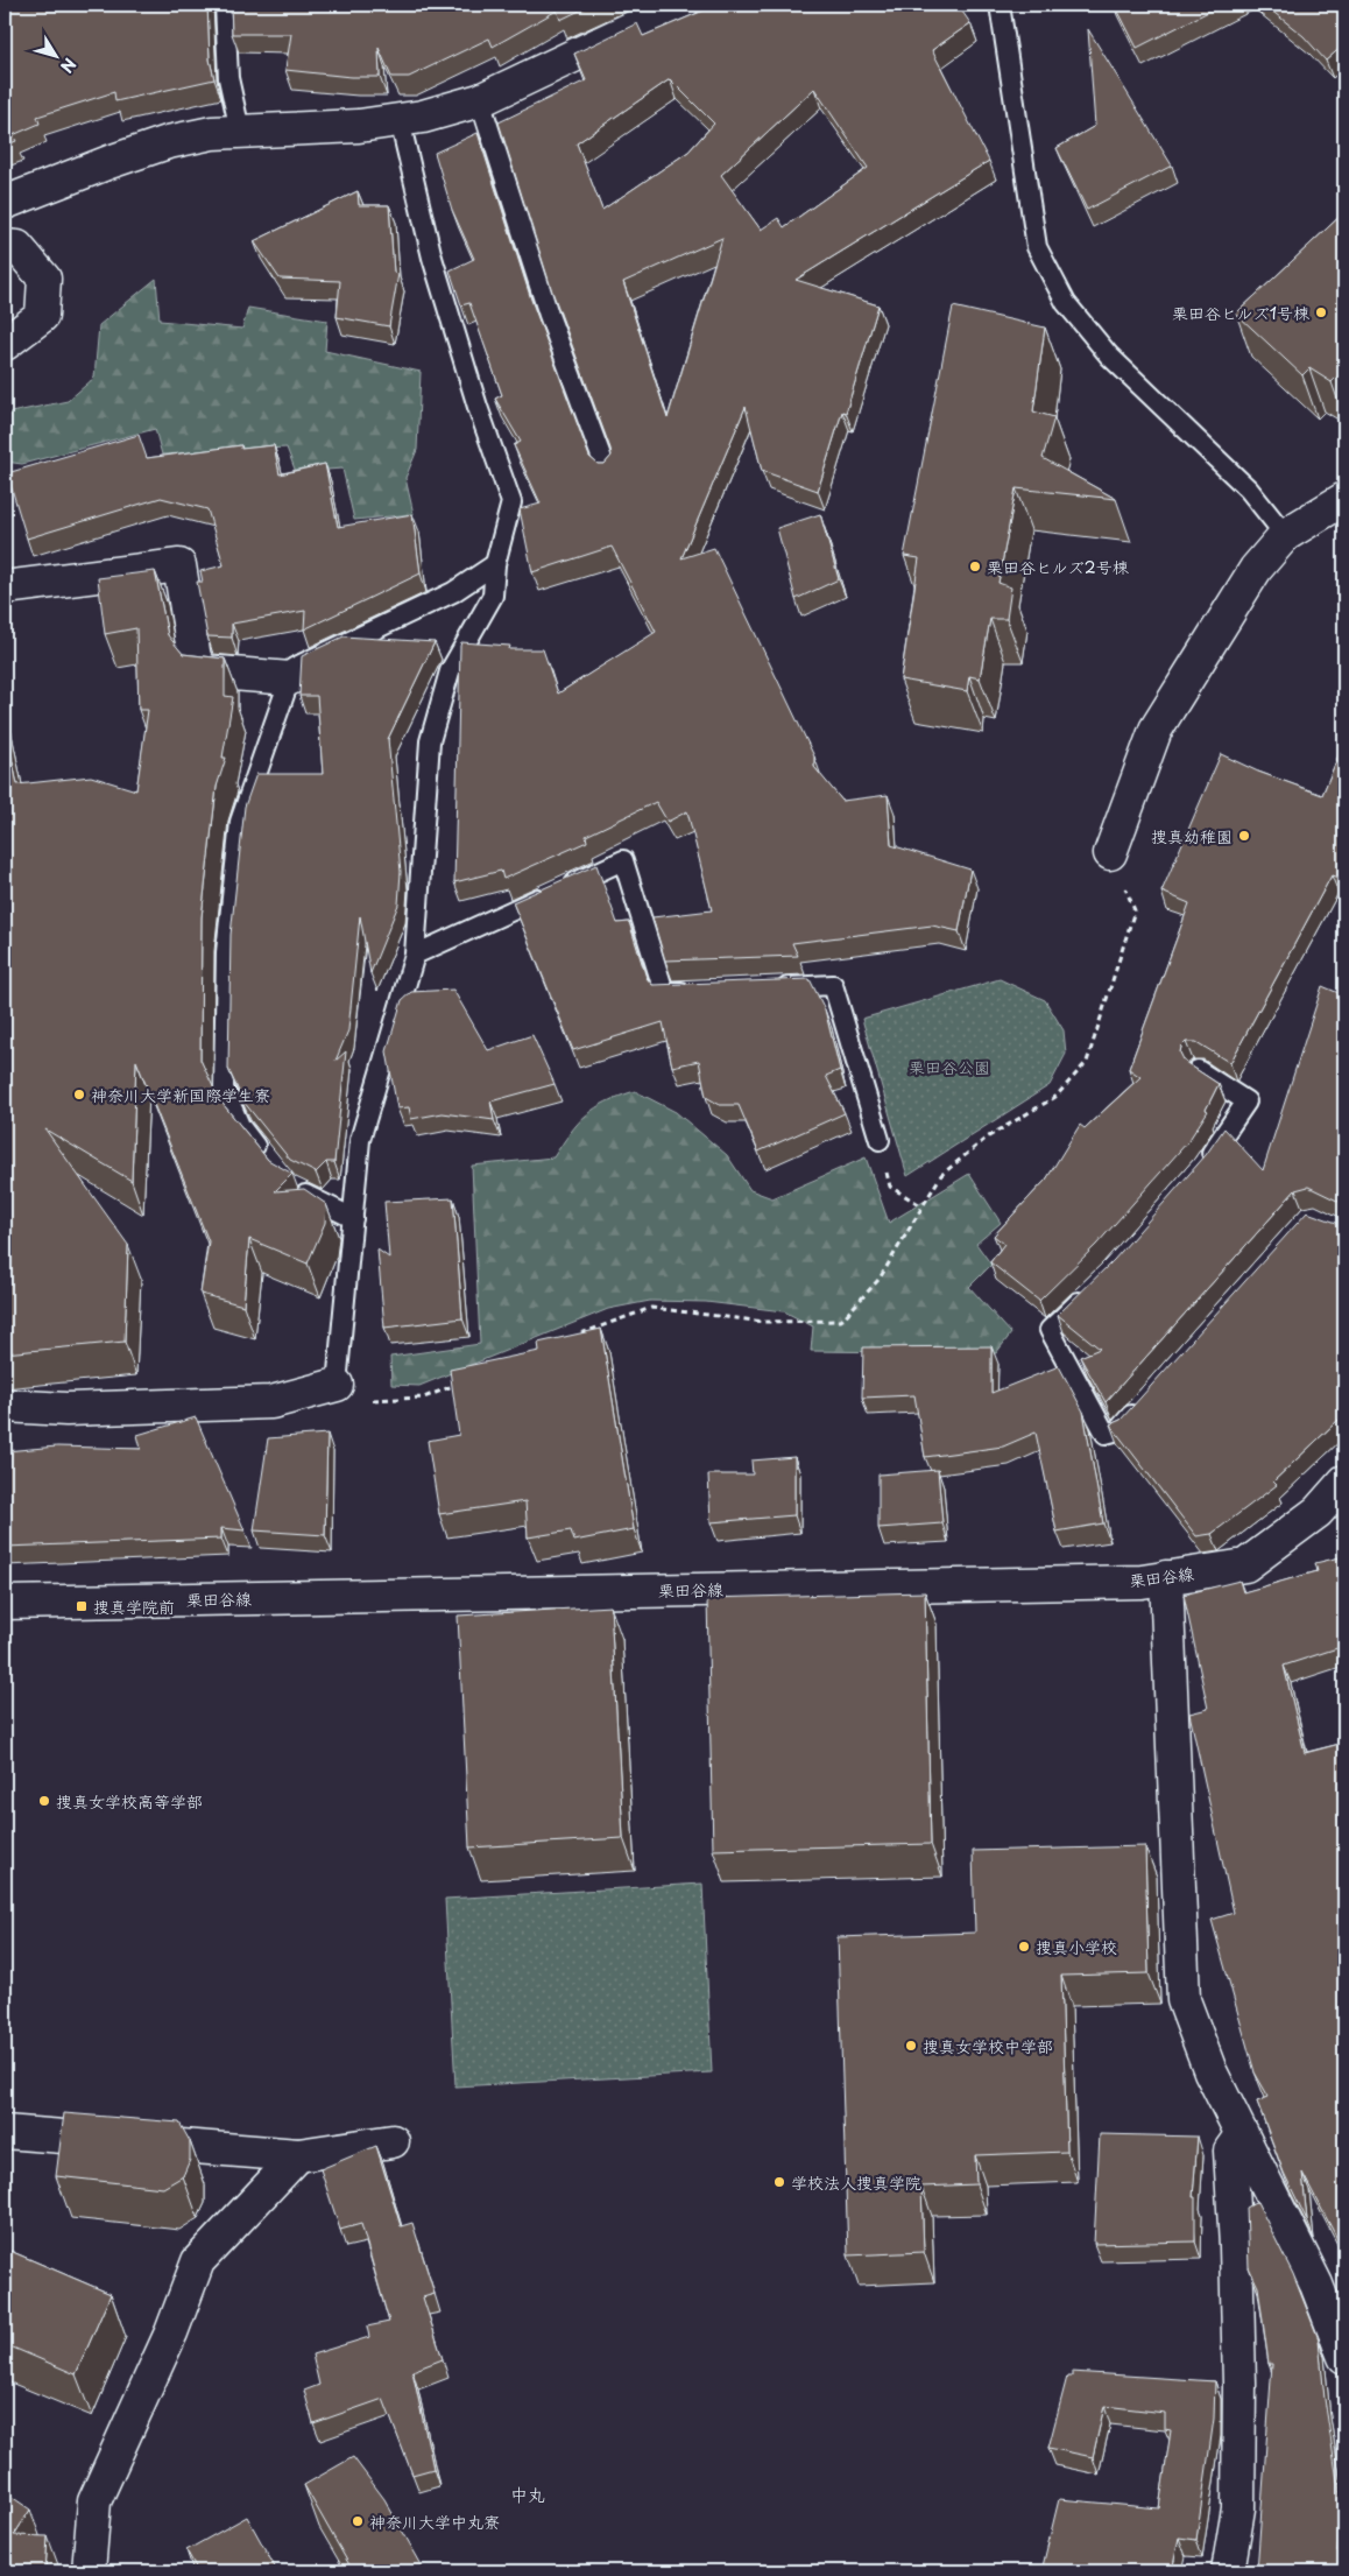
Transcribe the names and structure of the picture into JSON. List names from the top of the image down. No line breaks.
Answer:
{"streets":{"street":["栗田谷線"]},"districts":["中丸"],"parks":["栗田谷公園"],"places":{"other":["栗田谷ヒルズ1号棟","栗田谷ヒルズ2号棟","捜真幼稚園","神奈川大学新国際学生寮","捜真女学校高等学部","捜真小学校","捜真女学校中学部","学校法人捜真学院","神奈川大学中丸寮"],"transit":["捜真学院前"]},"north":"bottom right"}
